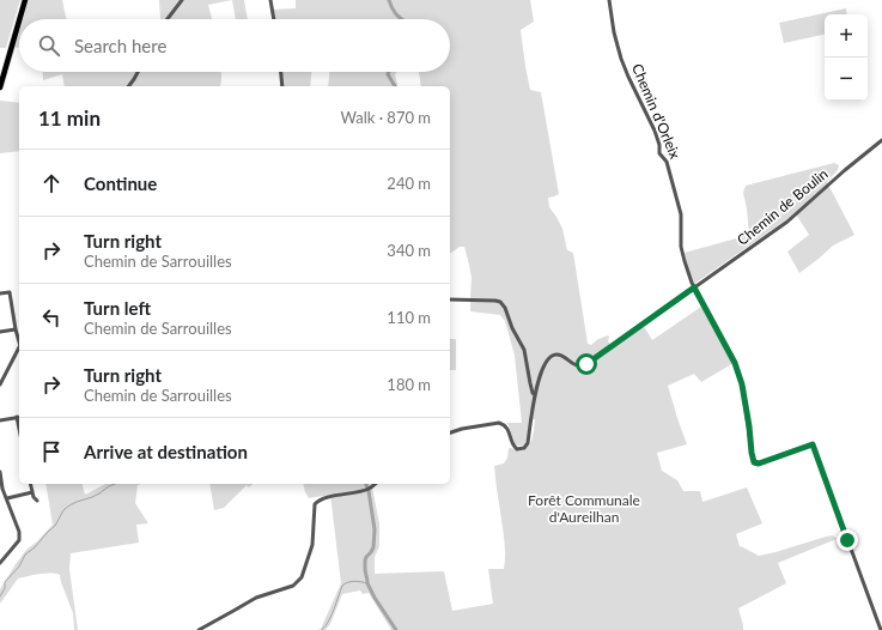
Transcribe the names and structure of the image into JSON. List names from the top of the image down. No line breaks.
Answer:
{"streets":{"street":["Chemin d'Orleix","Chemin de Boulin"]},"crossings":[["Chemin d'Orleix","Chemin de Boulin"]],"parks":["Forêt Communale d'Aureilhan"],"page":{"map_buttons":["+","−"],"search":"Search here","heading":["11 min","Walk · 870 m"],"list":[["Continue","240 m"],["Turn right","Chemin de Sarrouilles","340 m"],["Turn left","Chemin de Sarrouilles","110 m"],["Turn right","Chemin de Sarrouilles","180 m"],"Arrive at destination"]}}
